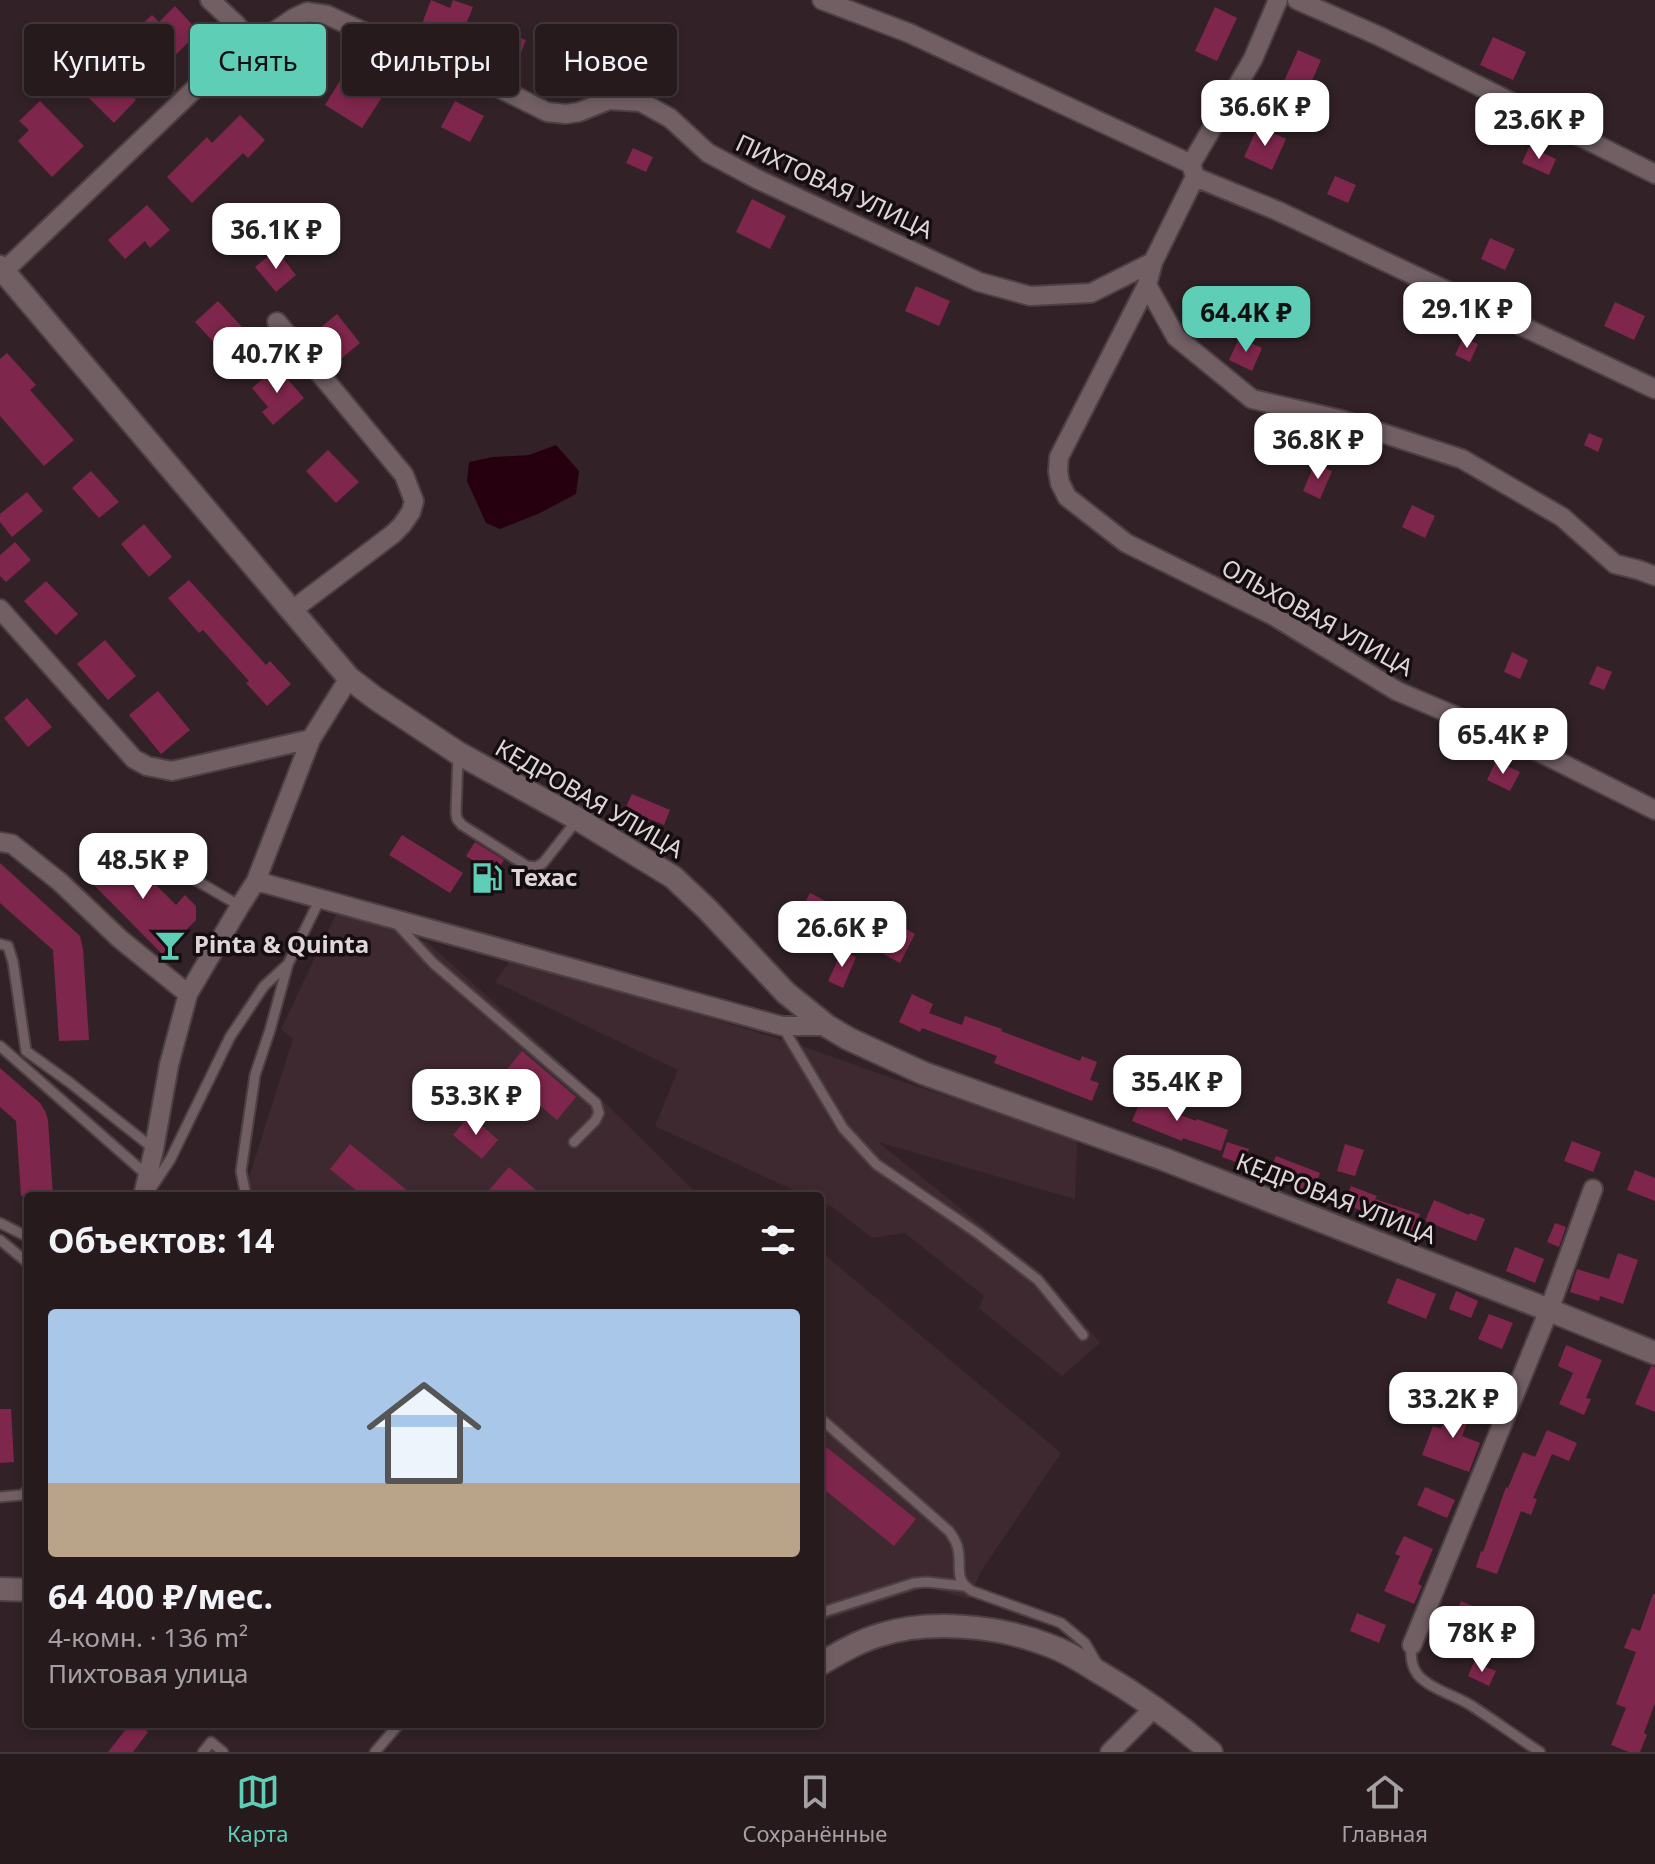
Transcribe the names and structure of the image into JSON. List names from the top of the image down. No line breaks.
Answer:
{"streets":{"street":["ПИХТОВАЯ УЛИЦА","ОЛЬХОВАЯ УЛИЦА","КЕДРОВАЯ УЛИЦА"]},"places":{"fuel station":["Техас"],"bar":["Pinta & Quinta"]},"page":{"chip":["Купить","Снять","Фильтры","Новое"],"price":["36.6K ₽","23.6K ₽","36.1K ₽","29.1K ₽","64.4K ₽","40.7K ₽","36.8K ₽","65.4K ₽","48.5K ₽","26.6K ₽","35.4K ₽","53.3K ₽","33.2K ₽","78K ₽"],"heading":"Объектов: 14","list":[{"name":"64 400 ₽/мес.","note":"4-комн. · 136 m² · Пихтовая улица"}],"tabs":["Карта","Сохранённые","Главная"]}}
